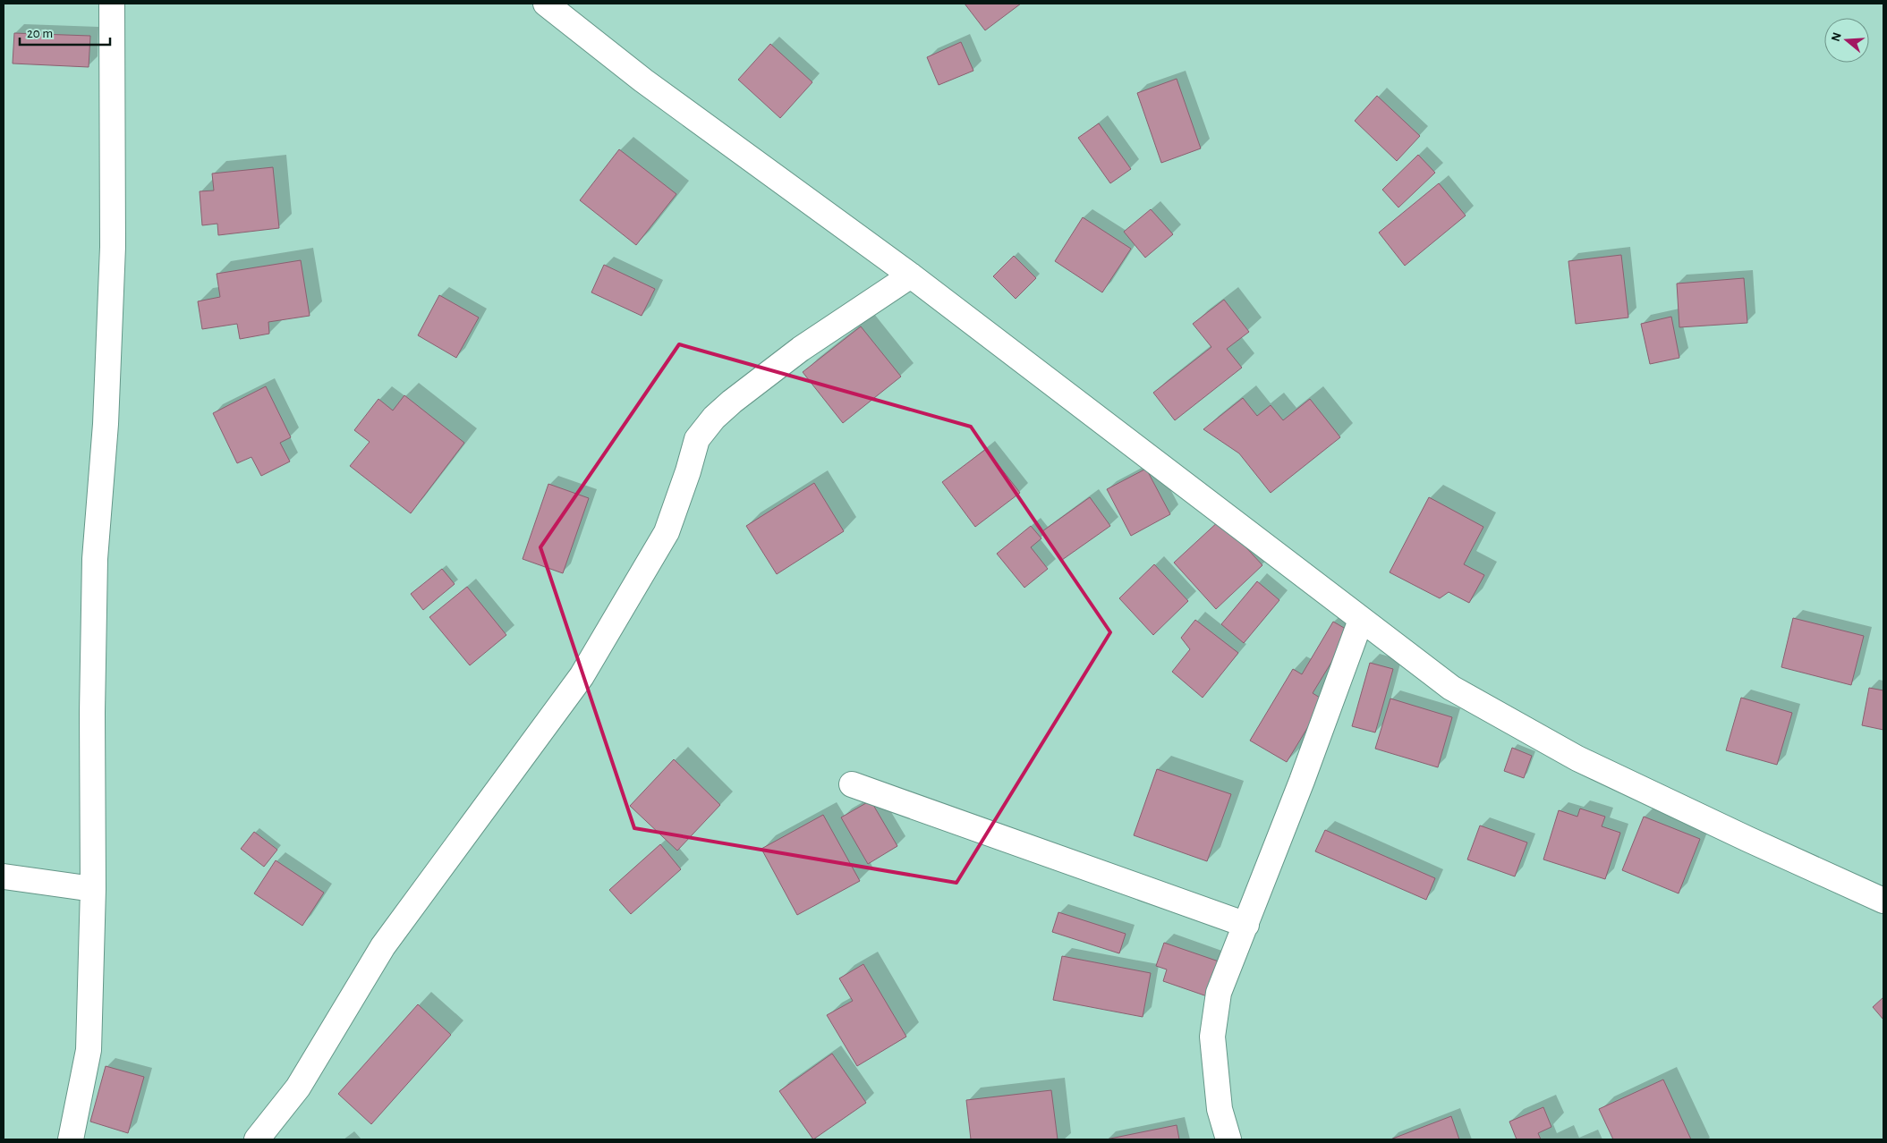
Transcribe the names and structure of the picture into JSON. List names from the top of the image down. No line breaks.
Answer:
{"scale_bar":"20 m","north":"left"}
